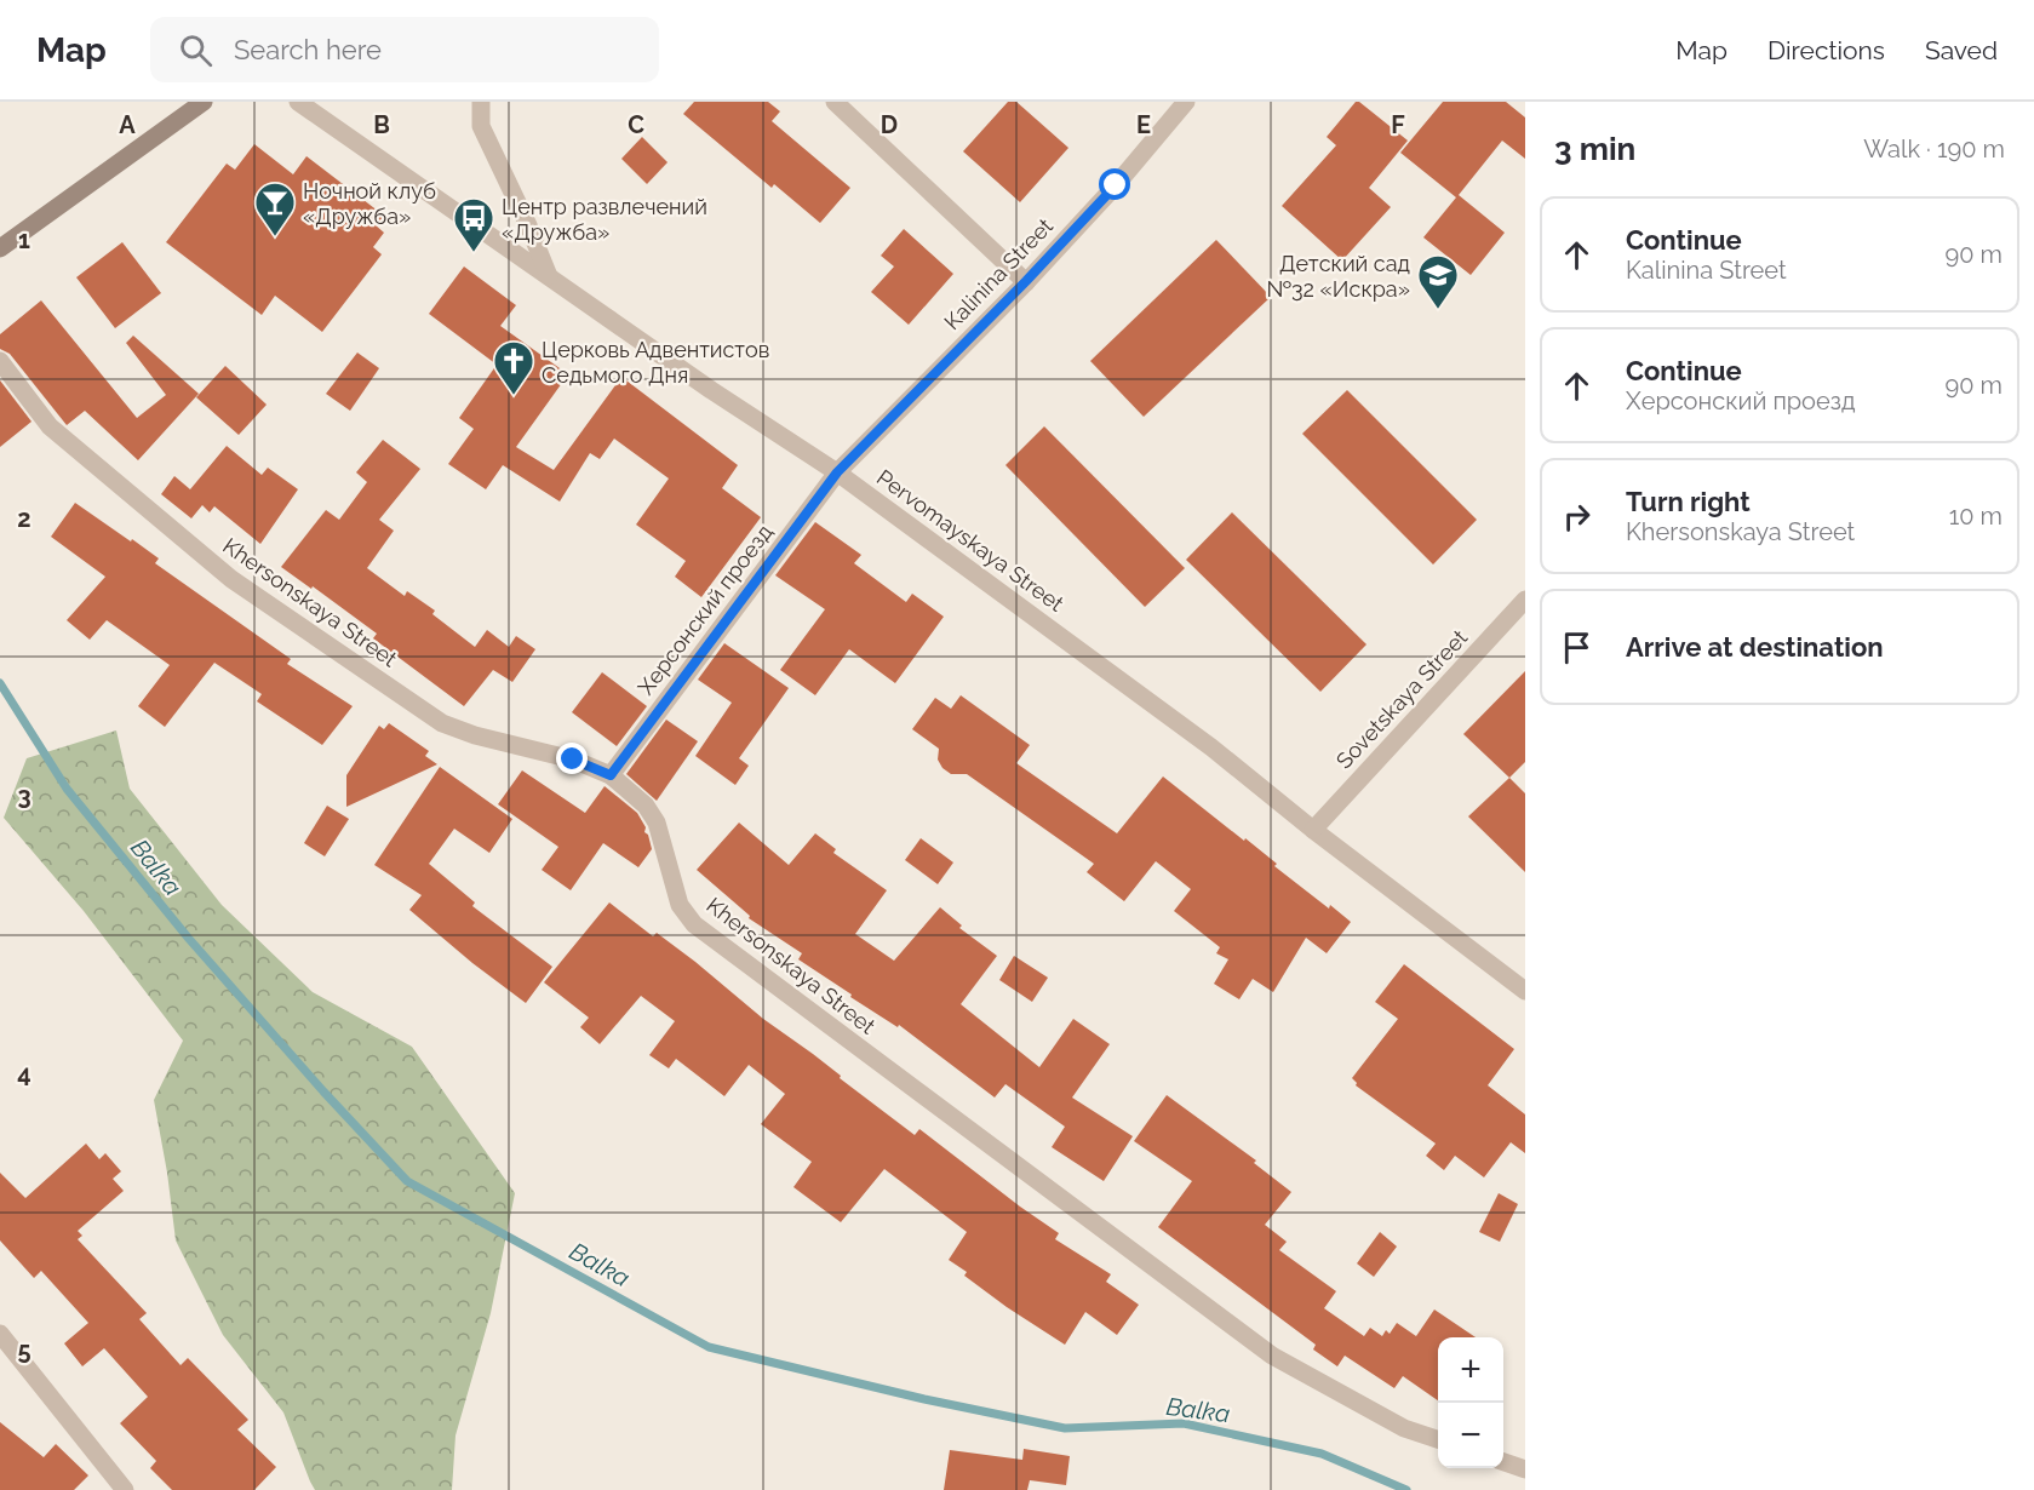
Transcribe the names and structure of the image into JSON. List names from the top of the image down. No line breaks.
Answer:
{"streets":{"street":["Kalinina Street","Pervomayskaya Street","Khersonskaya Street","Херсонский проезд","Sovetskaya Street"]},"crossings":[["Kalinina Street","Pervomayskaya Street"],["Kalinina Street","Херсонский проезд"],["Pervomayskaya Street","Херсонский проезд"],["Pervomayskaya Street","Sovetskaya Street"],["Khersonskaya Street","Херсонский проезд"]],"water":["Balka"],"places":{"bar":["Ночной клуб «Дружба»"],"bus stop":["Центр развлечений «Дружба»"],"school or university":["Детский сад №32 «Искра»"],"church":["Церковь Адвентистов Седьмого Дня"]},"page":{"header":"Map","search":"Search here","nav":["Map","Directions","Saved"],"heading":["3 min","Walk · 190 m"],"list":[["Continue","Kalinina Street","90 m"],["Continue","Херсонский проезд","90 m"],["Turn right","Khersonskaya Street","10 m"],"Arrive at destination"],"map_buttons":["+","−"]},"grid":{"columns":["A","B","C","D","E","F"],"rows":["1","2","3","4","5"]}}
